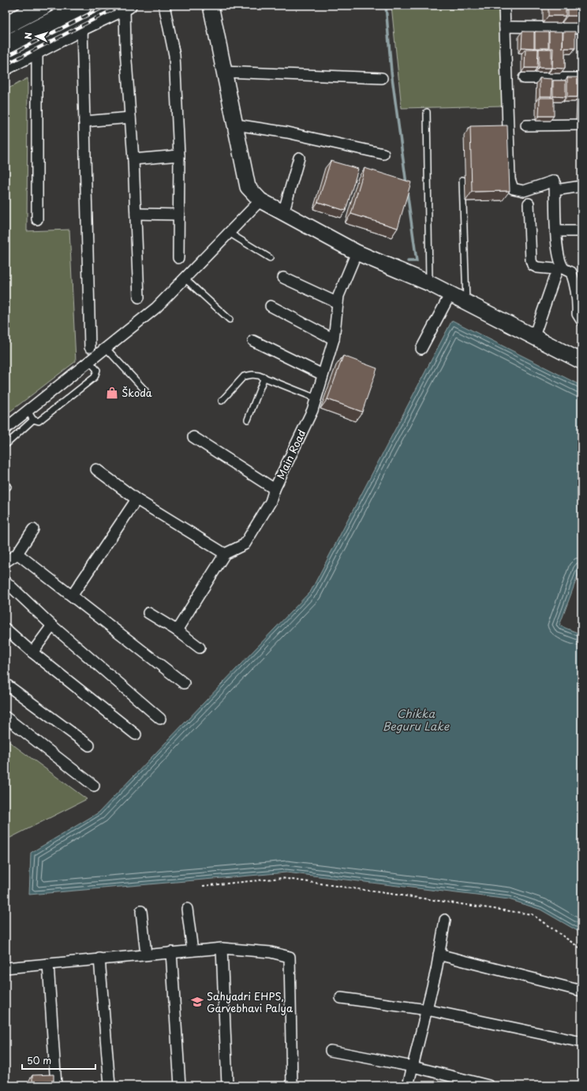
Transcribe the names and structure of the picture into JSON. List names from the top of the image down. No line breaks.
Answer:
{"streets":{"street":["Main Road"]},"water":["Chikka Beguru Lake"],"places":{"shop":["Škoda"],"school or university":["Sahyadri EHPS, Garvebhavi Palya"]},"scale_bar":"50 m","north":"left"}
